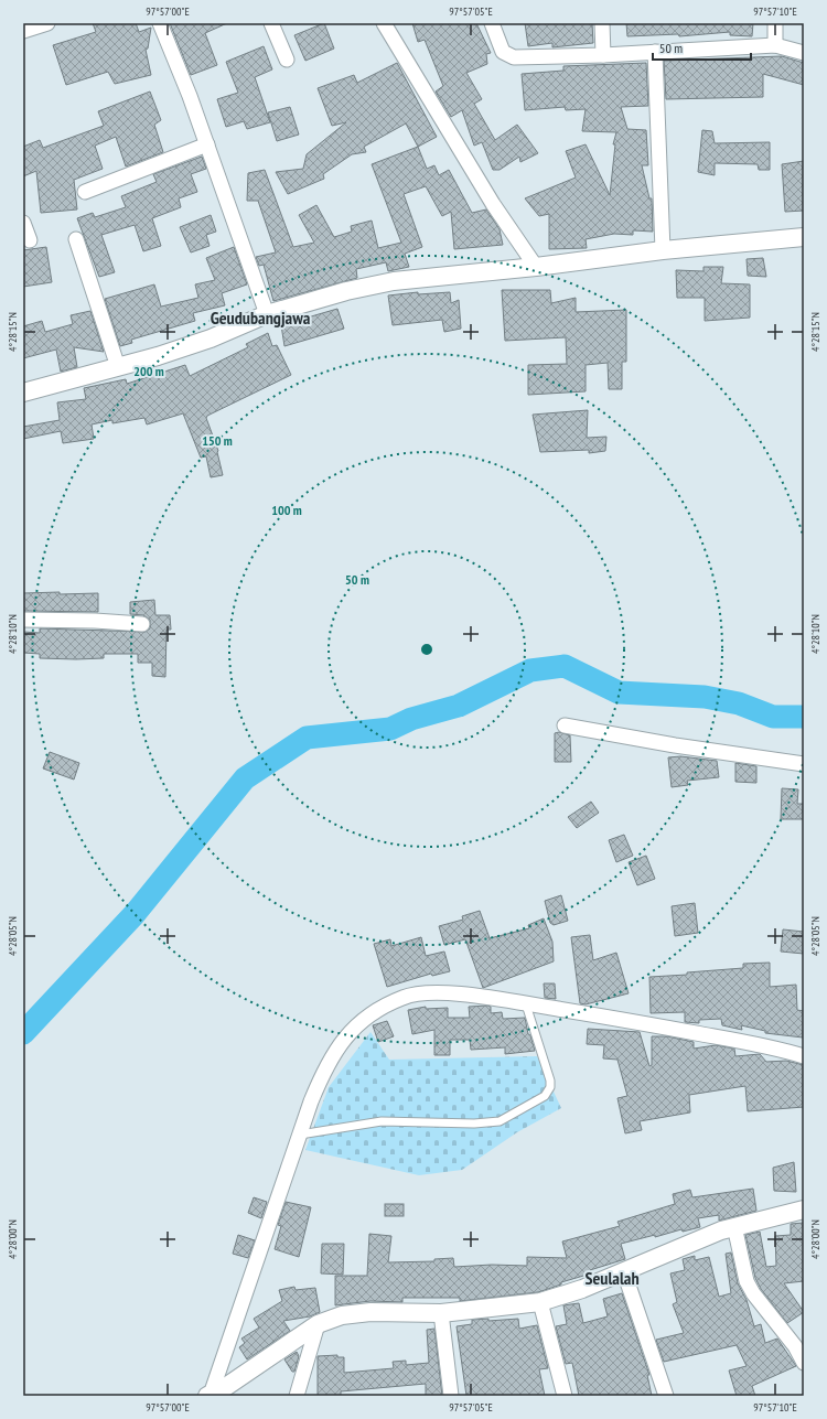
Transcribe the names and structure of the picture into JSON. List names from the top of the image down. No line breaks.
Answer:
{"districts":["Geudubangjawa","Seulalah"],"scale_bar":"50 m","coordinates":["97°57'00\"E","97°57'05\"E","97°57'10\"E","4°28'15\"N","4°28'10\"N","4°28'05\"N","4°28'00\"N"],"rings":["200 m","150 m","100 m","50 m"]}
